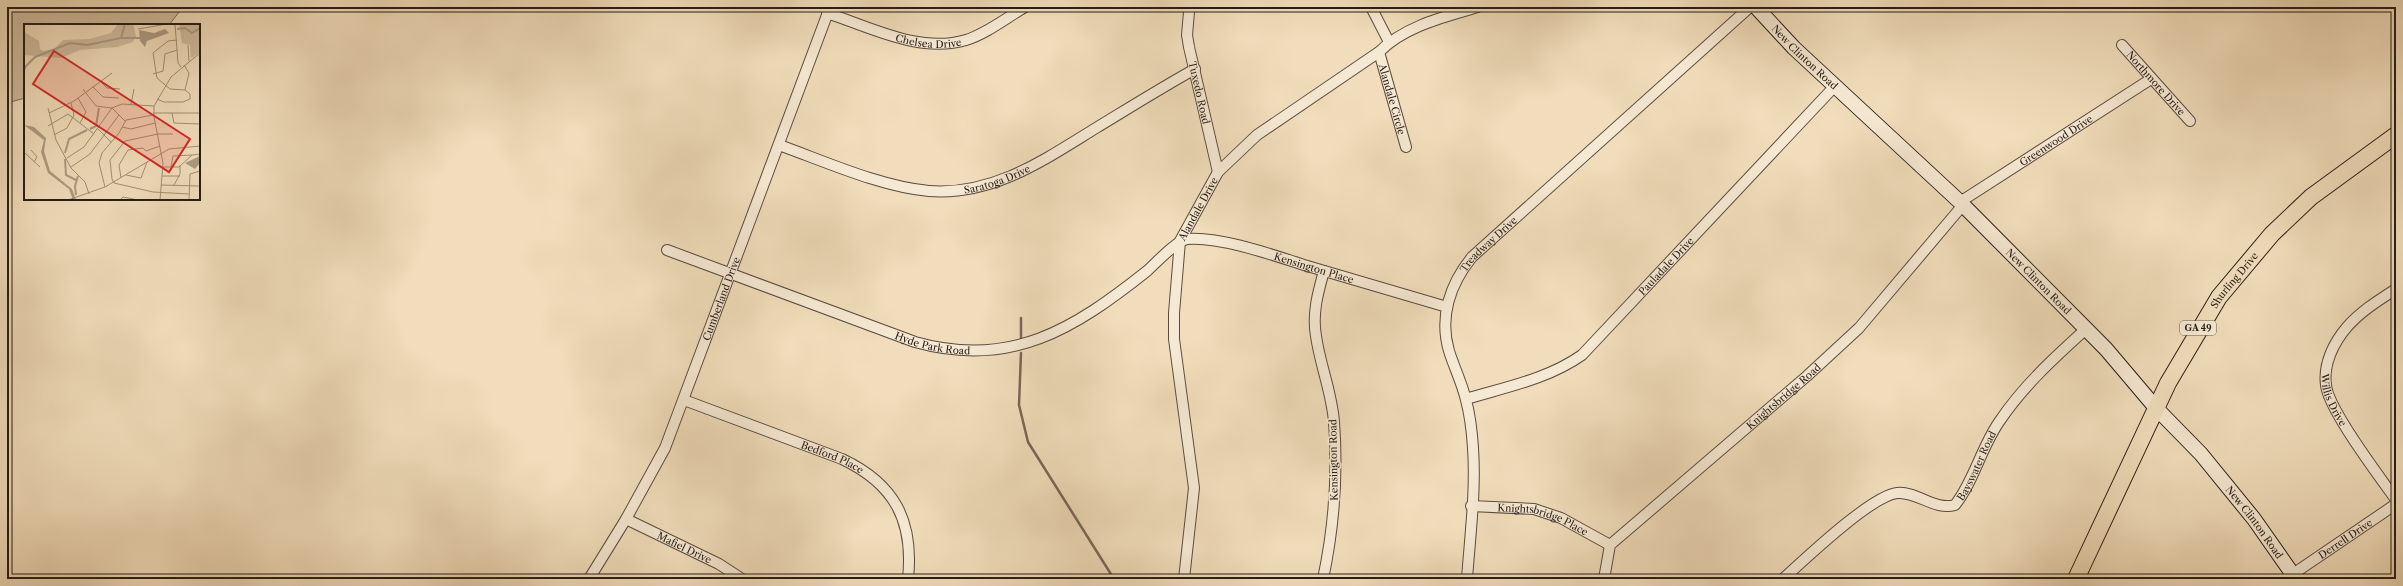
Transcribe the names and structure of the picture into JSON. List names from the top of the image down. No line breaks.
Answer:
{"streets":{"main road":["Shurling Drive","GA 49"],"street":["Chelsea Drive","New Clinton Road","Northmore Drive","Tuxedo Road","Alandale Circle","Greenwood Drive","Saratoga Drive","Alandale Drive","Treadway Drive","Pauladale Drive","Kensington Place","Cumberland Drive","Hyde Park Road","Knightsbridge Road","Willis Drive","Bedford Place","Kensington Road","Bayswater Road","Knightsbridge Place","Derrell Drive","Mafiel Drive"]},"crossings":[["Chelsea Drive","Cumberland Drive"],["New Clinton Road","Greenwood Drive"],["New Clinton Road","Pauladale Drive"],["New Clinton Road","Shurling Drive"],["New Clinton Road","Knightsbridge Road"],["New Clinton Road","Bayswater Road"],["New Clinton Road","Derrell Drive"],["Northmore Drive","Greenwood Drive"],["Tuxedo Road","Saratoga Drive"],["Tuxedo Road","Alandale Drive"],["Alandale Circle","Alandale Drive"],["Greenwood Drive","Knightsbridge Road"],["Saratoga Drive","Cumberland Drive"],["Alandale Drive","Kensington Place"],["Alandale Drive","Hyde Park Road"],["Treadway Drive","Pauladale Drive"],["Treadway Drive","Kensington Place"],["Treadway Drive","Knightsbridge Place"],["Kensington Place","Hyde Park Road"],["Kensington Place","Kensington Road"],["Cumberland Drive","Hyde Park Road"],["Cumberland Drive","Bedford Place"],["Cumberland Drive","Mafiel Drive"],["Knightsbridge Road","Knightsbridge Place"]]}
